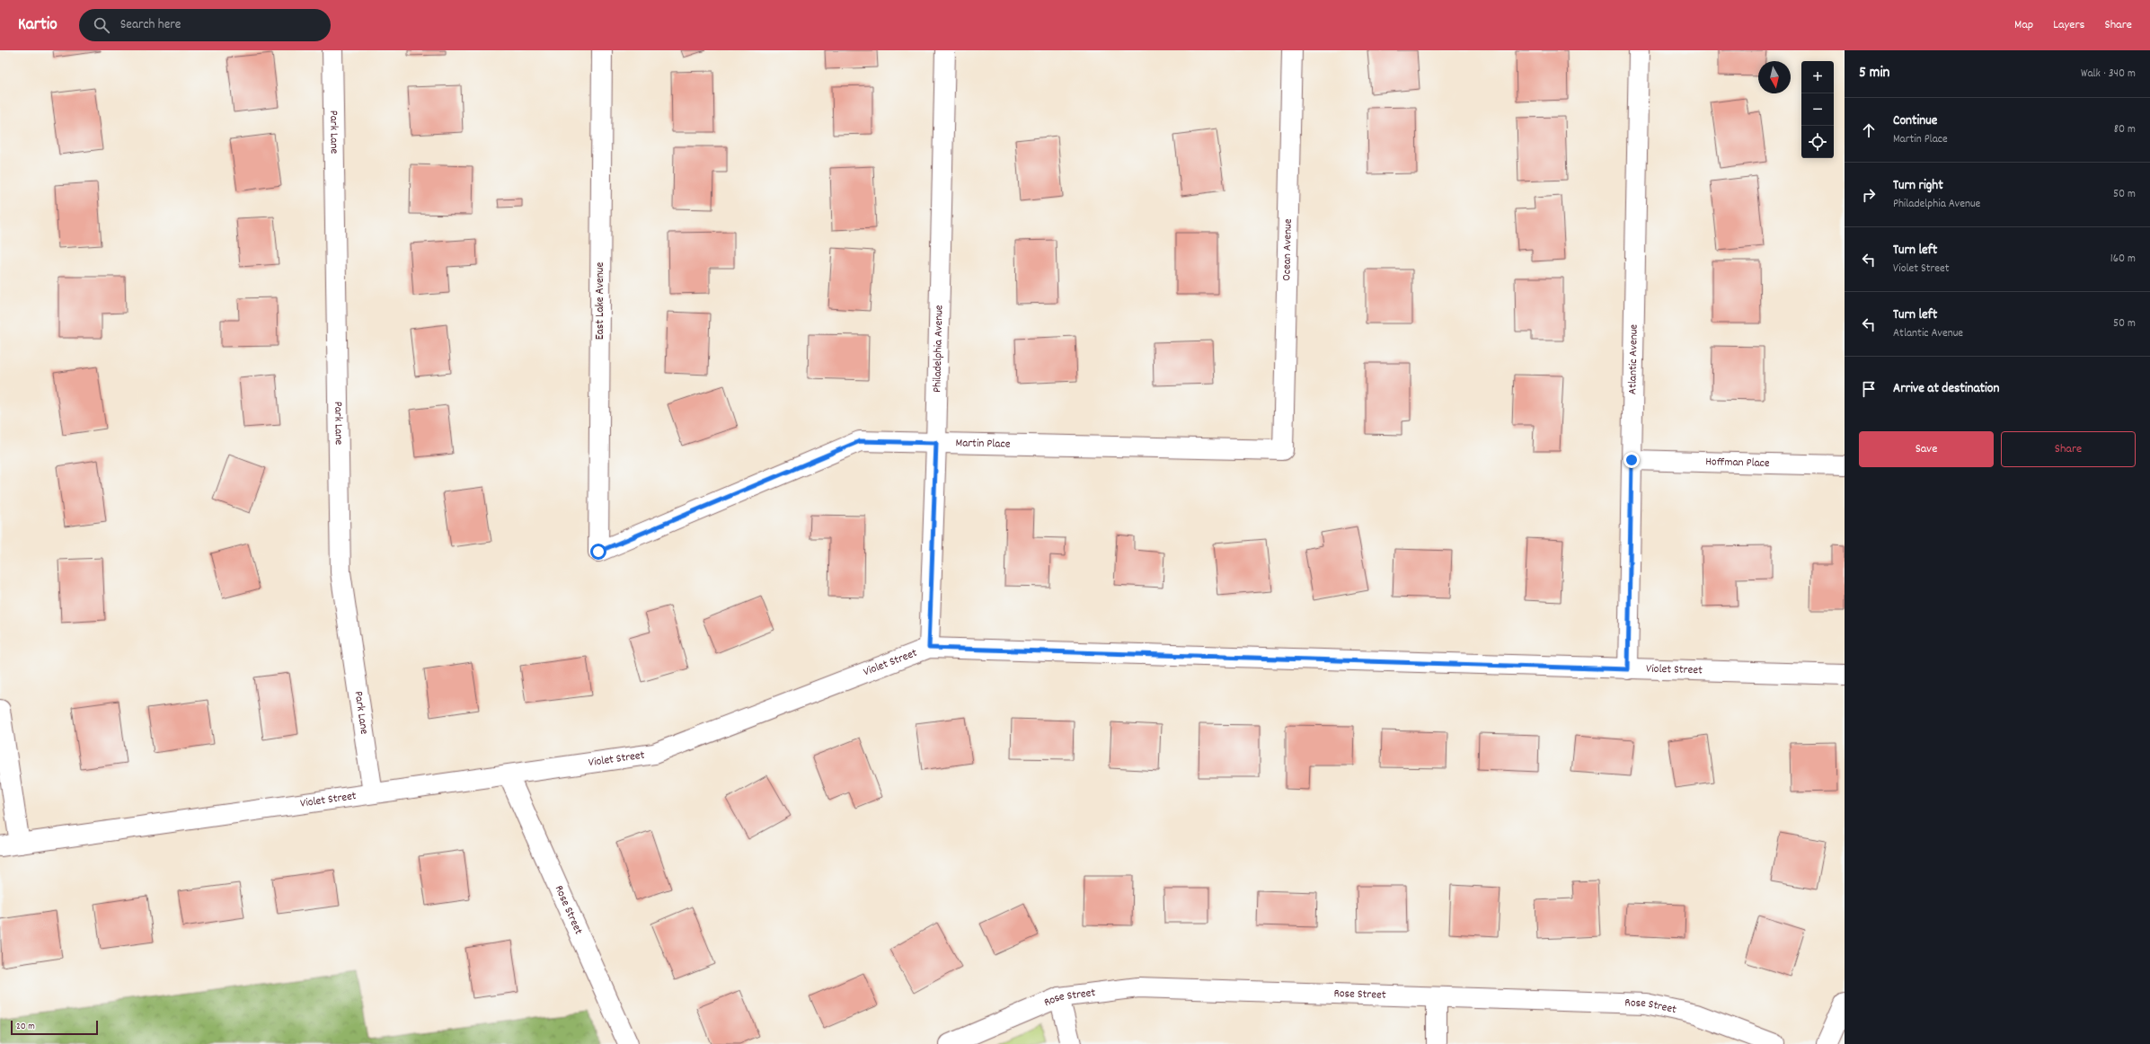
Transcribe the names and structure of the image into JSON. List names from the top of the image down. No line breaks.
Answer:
{"streets":{"street":["Park Lane","Ocean Avenue","East Lake Avenue","Philadelphia Avenue","Atlantic Avenue","Martin Place","Hoffman Place","Violet Street","Rose Street"]},"crossings":[["Park Lane","Violet Street"],["Ocean Avenue","Martin Place"],["East Lake Avenue","Martin Place"],["Philadelphia Avenue","Martin Place"],["Philadelphia Avenue","Violet Street"],["Atlantic Avenue","Hoffman Place"],["Atlantic Avenue","Violet Street"],["Violet Street","Rose Street"]],"scale_bar":"20 m","north":"bottom","page":{"header":"Kartio","search":"Search here","nav":["Map","Layers","Share"],"heading":["5 min","Walk · 340 m"],"map_buttons":["+","−"],"list":[["Continue","Martin Place","80 m"],["Turn right","Philadelphia Avenue","50 m"],["Turn left","Violet Street","160 m"],["Turn left","Atlantic Avenue","50 m"],"Arrive at destination"],"buttons":["Save","Share"],"scale":"20 m"}}
